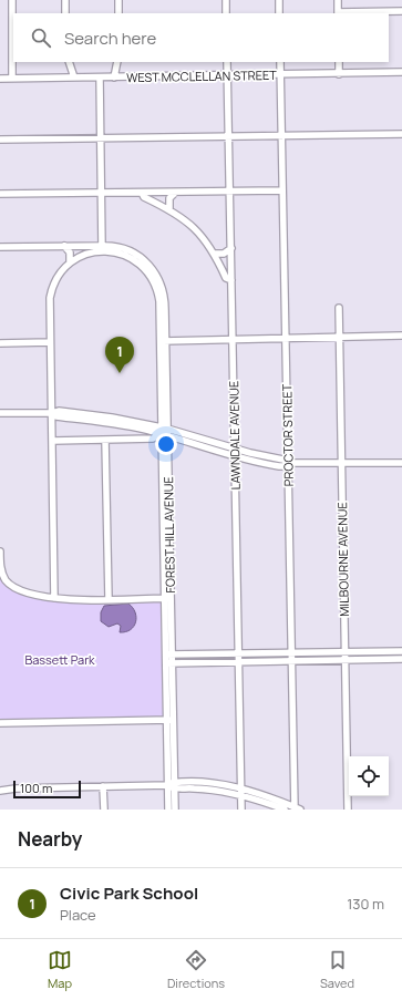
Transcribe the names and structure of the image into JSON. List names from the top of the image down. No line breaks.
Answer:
{"streets":{"street":["WEST MCCLELLAN STREET","LAWNDALE AVENUE","PROCTOR STREET","FOREST HILL AVENUE","MILBOURNE AVENUE"]},"crossings":[["WEST MCCLELLAN STREET","LAWNDALE AVENUE"],["WEST MCCLELLAN STREET","PROCTOR STREET"]],"parks":["Bassett Park"],"scale_bar":"100 m","page":{"search":"Search here","pins":"1","scale":"100 m","heading":"Nearby","list":[{"mark":"1","name":"Civic Park School","note":"Place","value":"130 m"}],"nav":["Map","Directions","Saved"]}}
